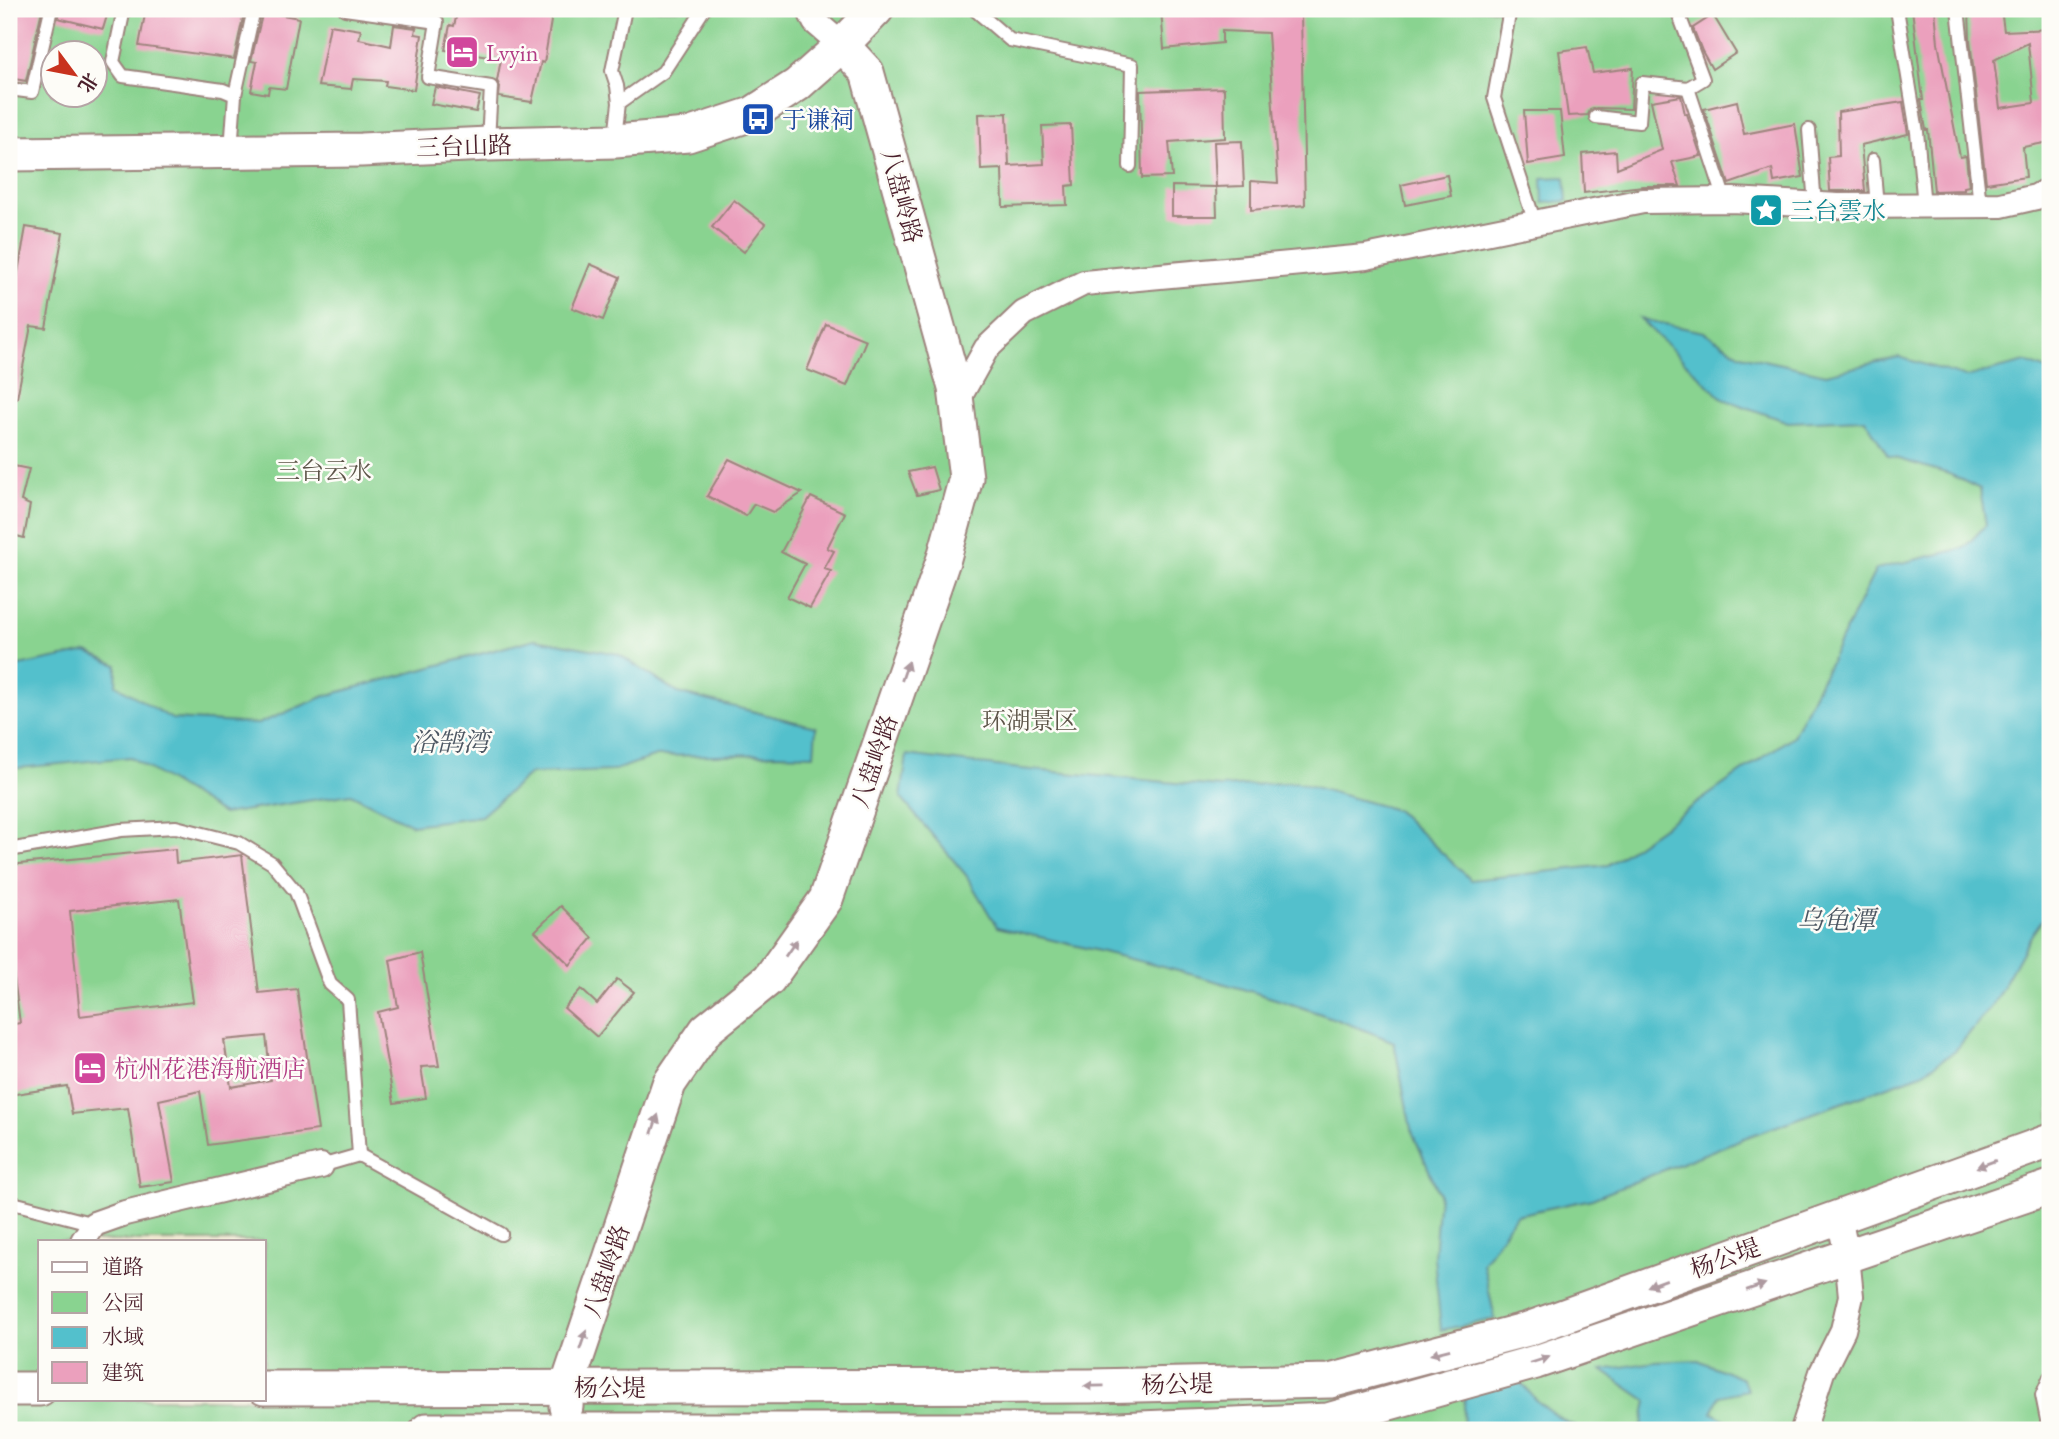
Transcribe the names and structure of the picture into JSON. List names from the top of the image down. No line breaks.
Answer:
{"streets":{"main road":["三台山路","八盘岭路","杨公堤"]},"crossings":[["三台山路","八盘岭路"],["八盘岭路","杨公堤"]],"one_way":["八盘岭路"],"water":["浴鹄湾","乌龟潭"],"parks":["三台云水","环湖景区"],"places":{"hotel":["Lvyin","杭州花港海航酒店"],"bus stop":["于谦祠"],"place":["三台雲水"]},"legend":["道路","公园","水域","建筑"],"north":"bottom right"}
